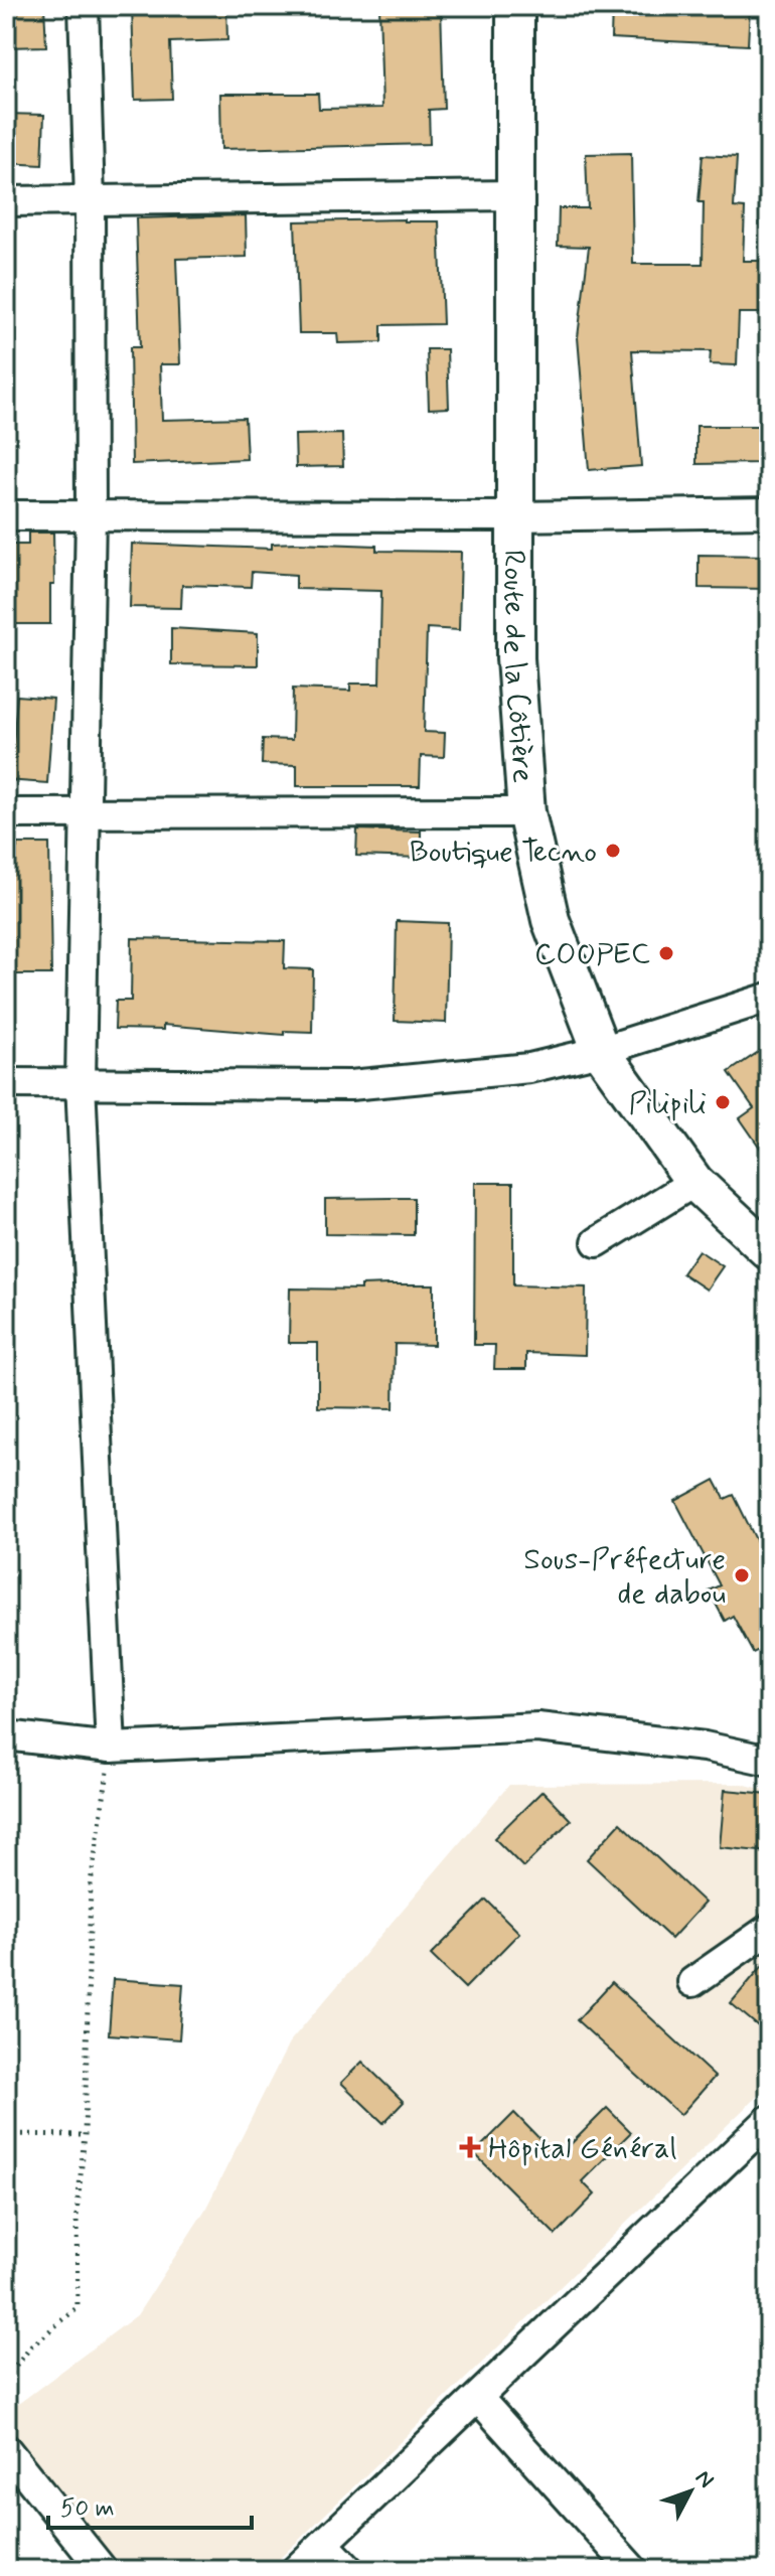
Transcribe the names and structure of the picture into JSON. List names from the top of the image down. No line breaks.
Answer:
{"streets":{"main road":["Route de la Côtière"]},"places":{"other":["Boutique Tecno","COOPEC","Pilipili","Sous-Préfecture de dabou"],"health":["Hôpital Général"]},"scale_bar":"50 m","north":"top right"}
